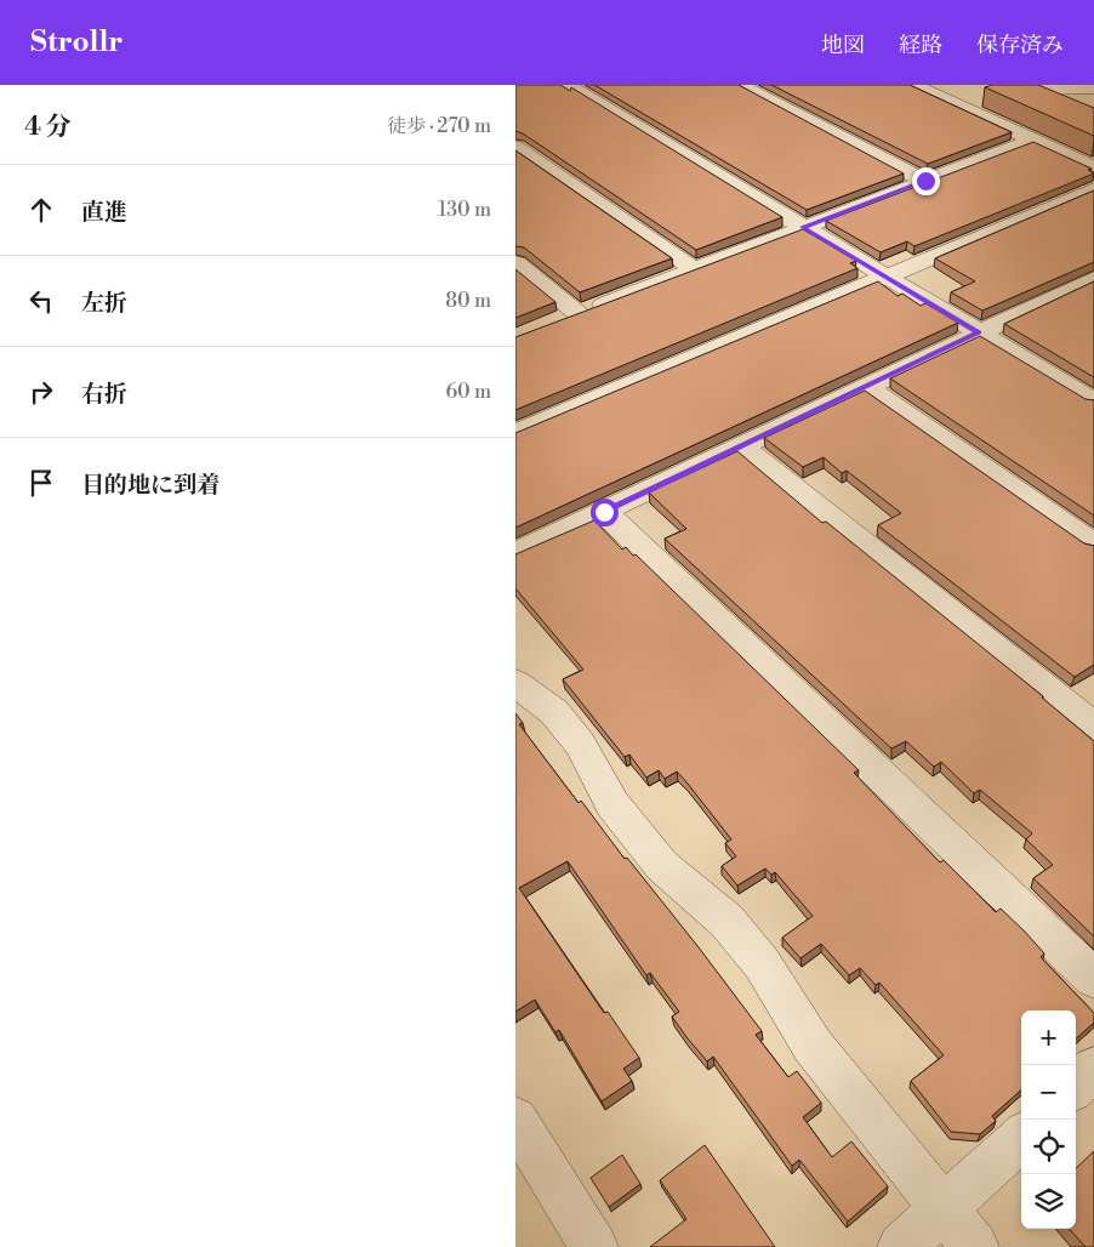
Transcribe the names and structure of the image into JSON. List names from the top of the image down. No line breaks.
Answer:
{"page":{"header":"Strollr","nav":["地図","経路","保存済み"],"heading":["4 分","徒歩 · 270 m"],"list":[["直進","130 m"],["左折","80 m"],["右折","60 m"],"目的地に到着"],"map_buttons":["+","−"]}}
